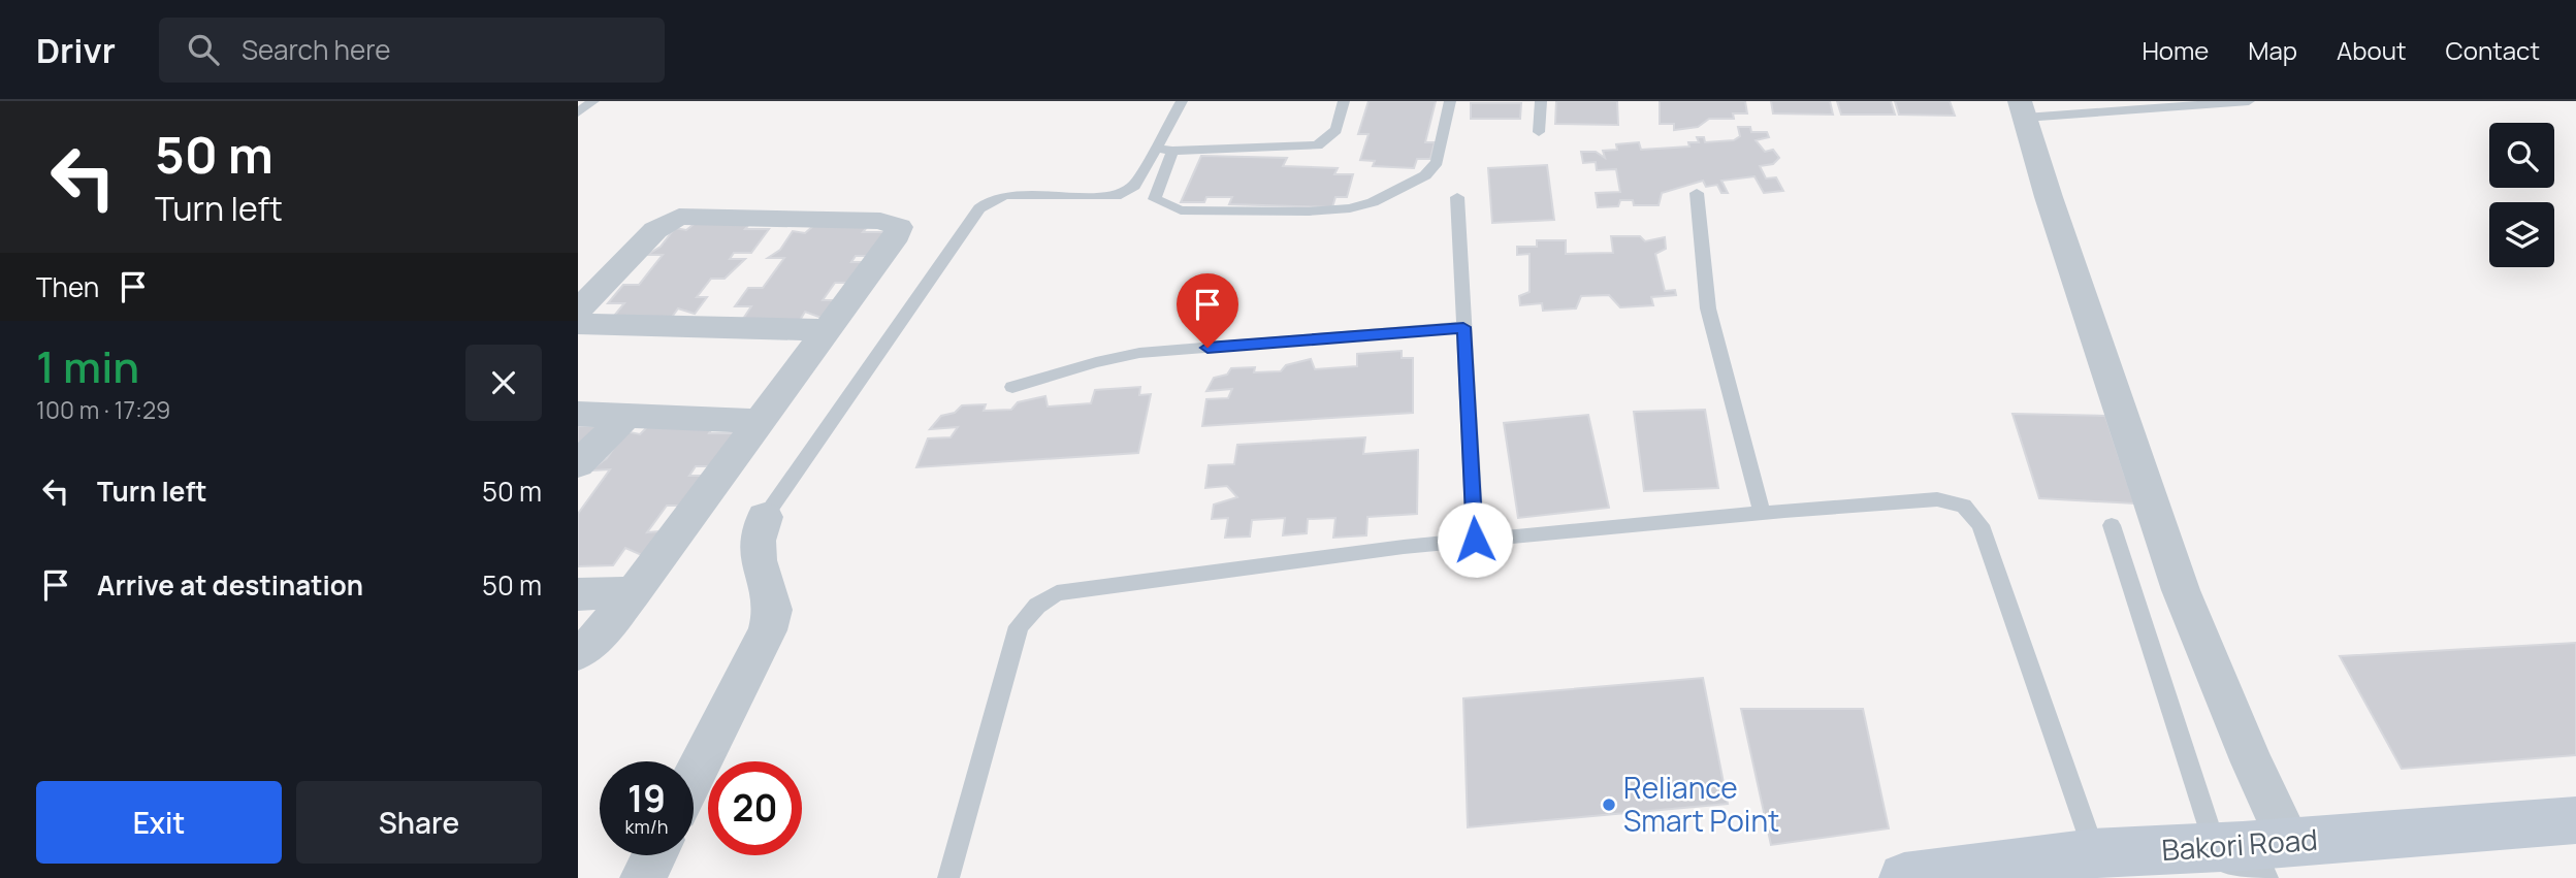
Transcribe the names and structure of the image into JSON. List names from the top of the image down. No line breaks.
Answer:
{"streets":{"street":["Bakori Road"]},"places":["Reliance Smart Point"],"page":{"header":"Drivr","search":"Search here","nav":["Home","Map","About","Contact"],"turn":["50 m","Turn left"],"then":"Then","heading":["1 min","100 m · 17:29"],"list":[{"name":"Turn left","value":"50 m"},{"name":"Arrive at destination","value":"50 m"}],"speed":"19 km/h","limit":"20","buttons":["Exit","Share"]}}
